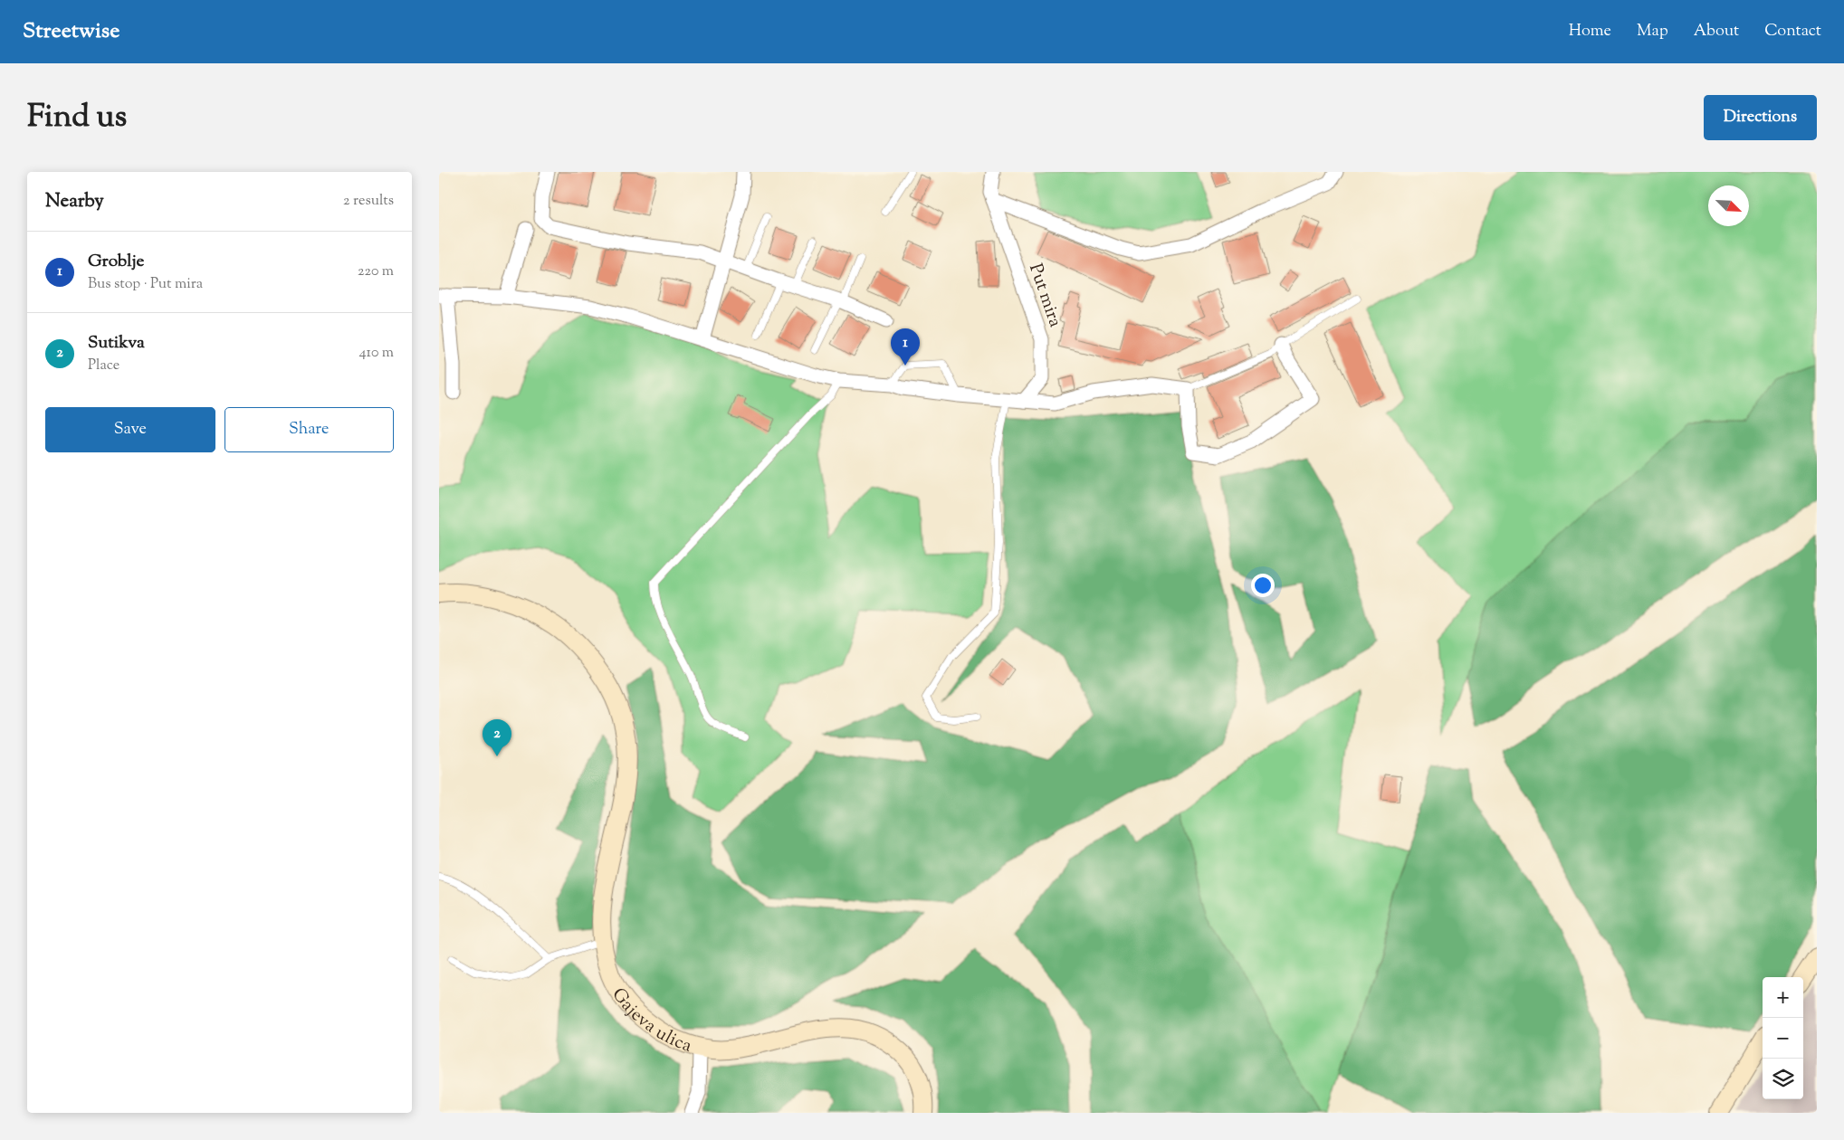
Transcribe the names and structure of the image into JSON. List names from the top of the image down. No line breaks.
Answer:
{"streets":{"main road":["Gajeva ulica"],"street":["Put mira"]},"north":"bottom right","page":{"header":"Streetwise","nav":["Home","Map","About","Contact"],"title":"Find us","buttons":["Directions",["Save","Share"]],"heading":["Nearby","2 results"],"list":[{"mark":"1","name":"Groblje","note":"Bus stop · Put mira","value":"220 m"},{"mark":"2","name":"Sutikva","note":"Place","value":"410 m"}],"pins":["1","2"],"map_buttons":["+","−"]}}
